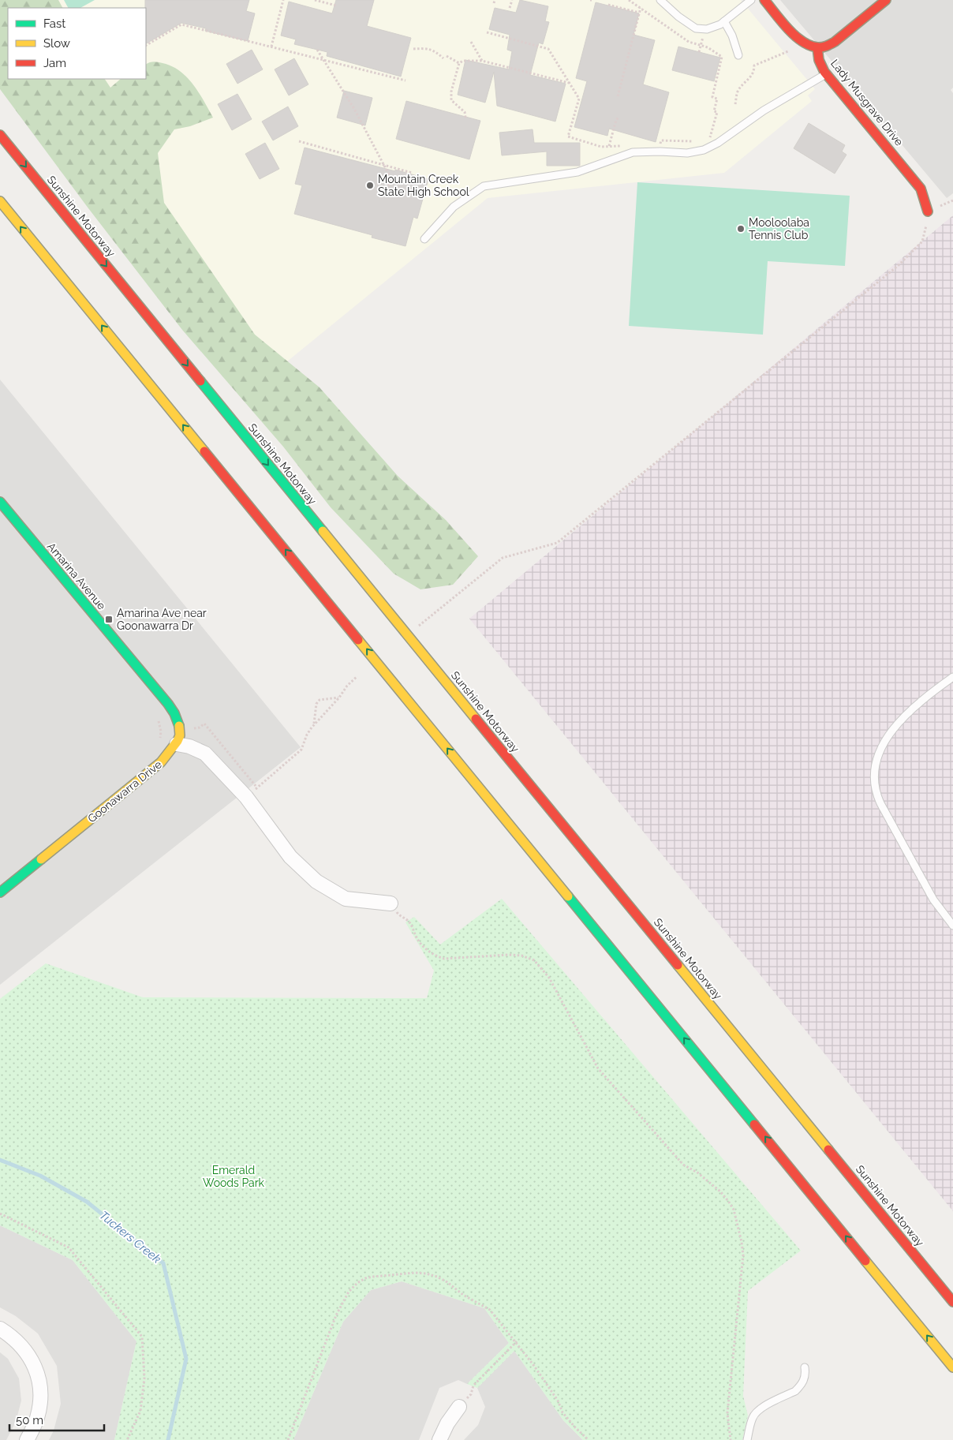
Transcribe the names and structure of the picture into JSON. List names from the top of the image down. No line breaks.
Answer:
{"streets":{"main road":["Lady Musgrave Drive","Sunshine Motorway","Amarina Avenue","Goonawarra Drive"]},"crossings":[["Amarina Avenue","Goonawarra Drive"]],"water":["Tuckers Creek"],"parks":["Emerald Woods Park"],"places":{"other":["Mountain Creek State High School","Mooloolaba Tennis Club"],"transit":["Amarina Ave near Goonawarra Dr"]},"legend":["Fast","Slow","Jam"],"scale_bar":"50 m"}
